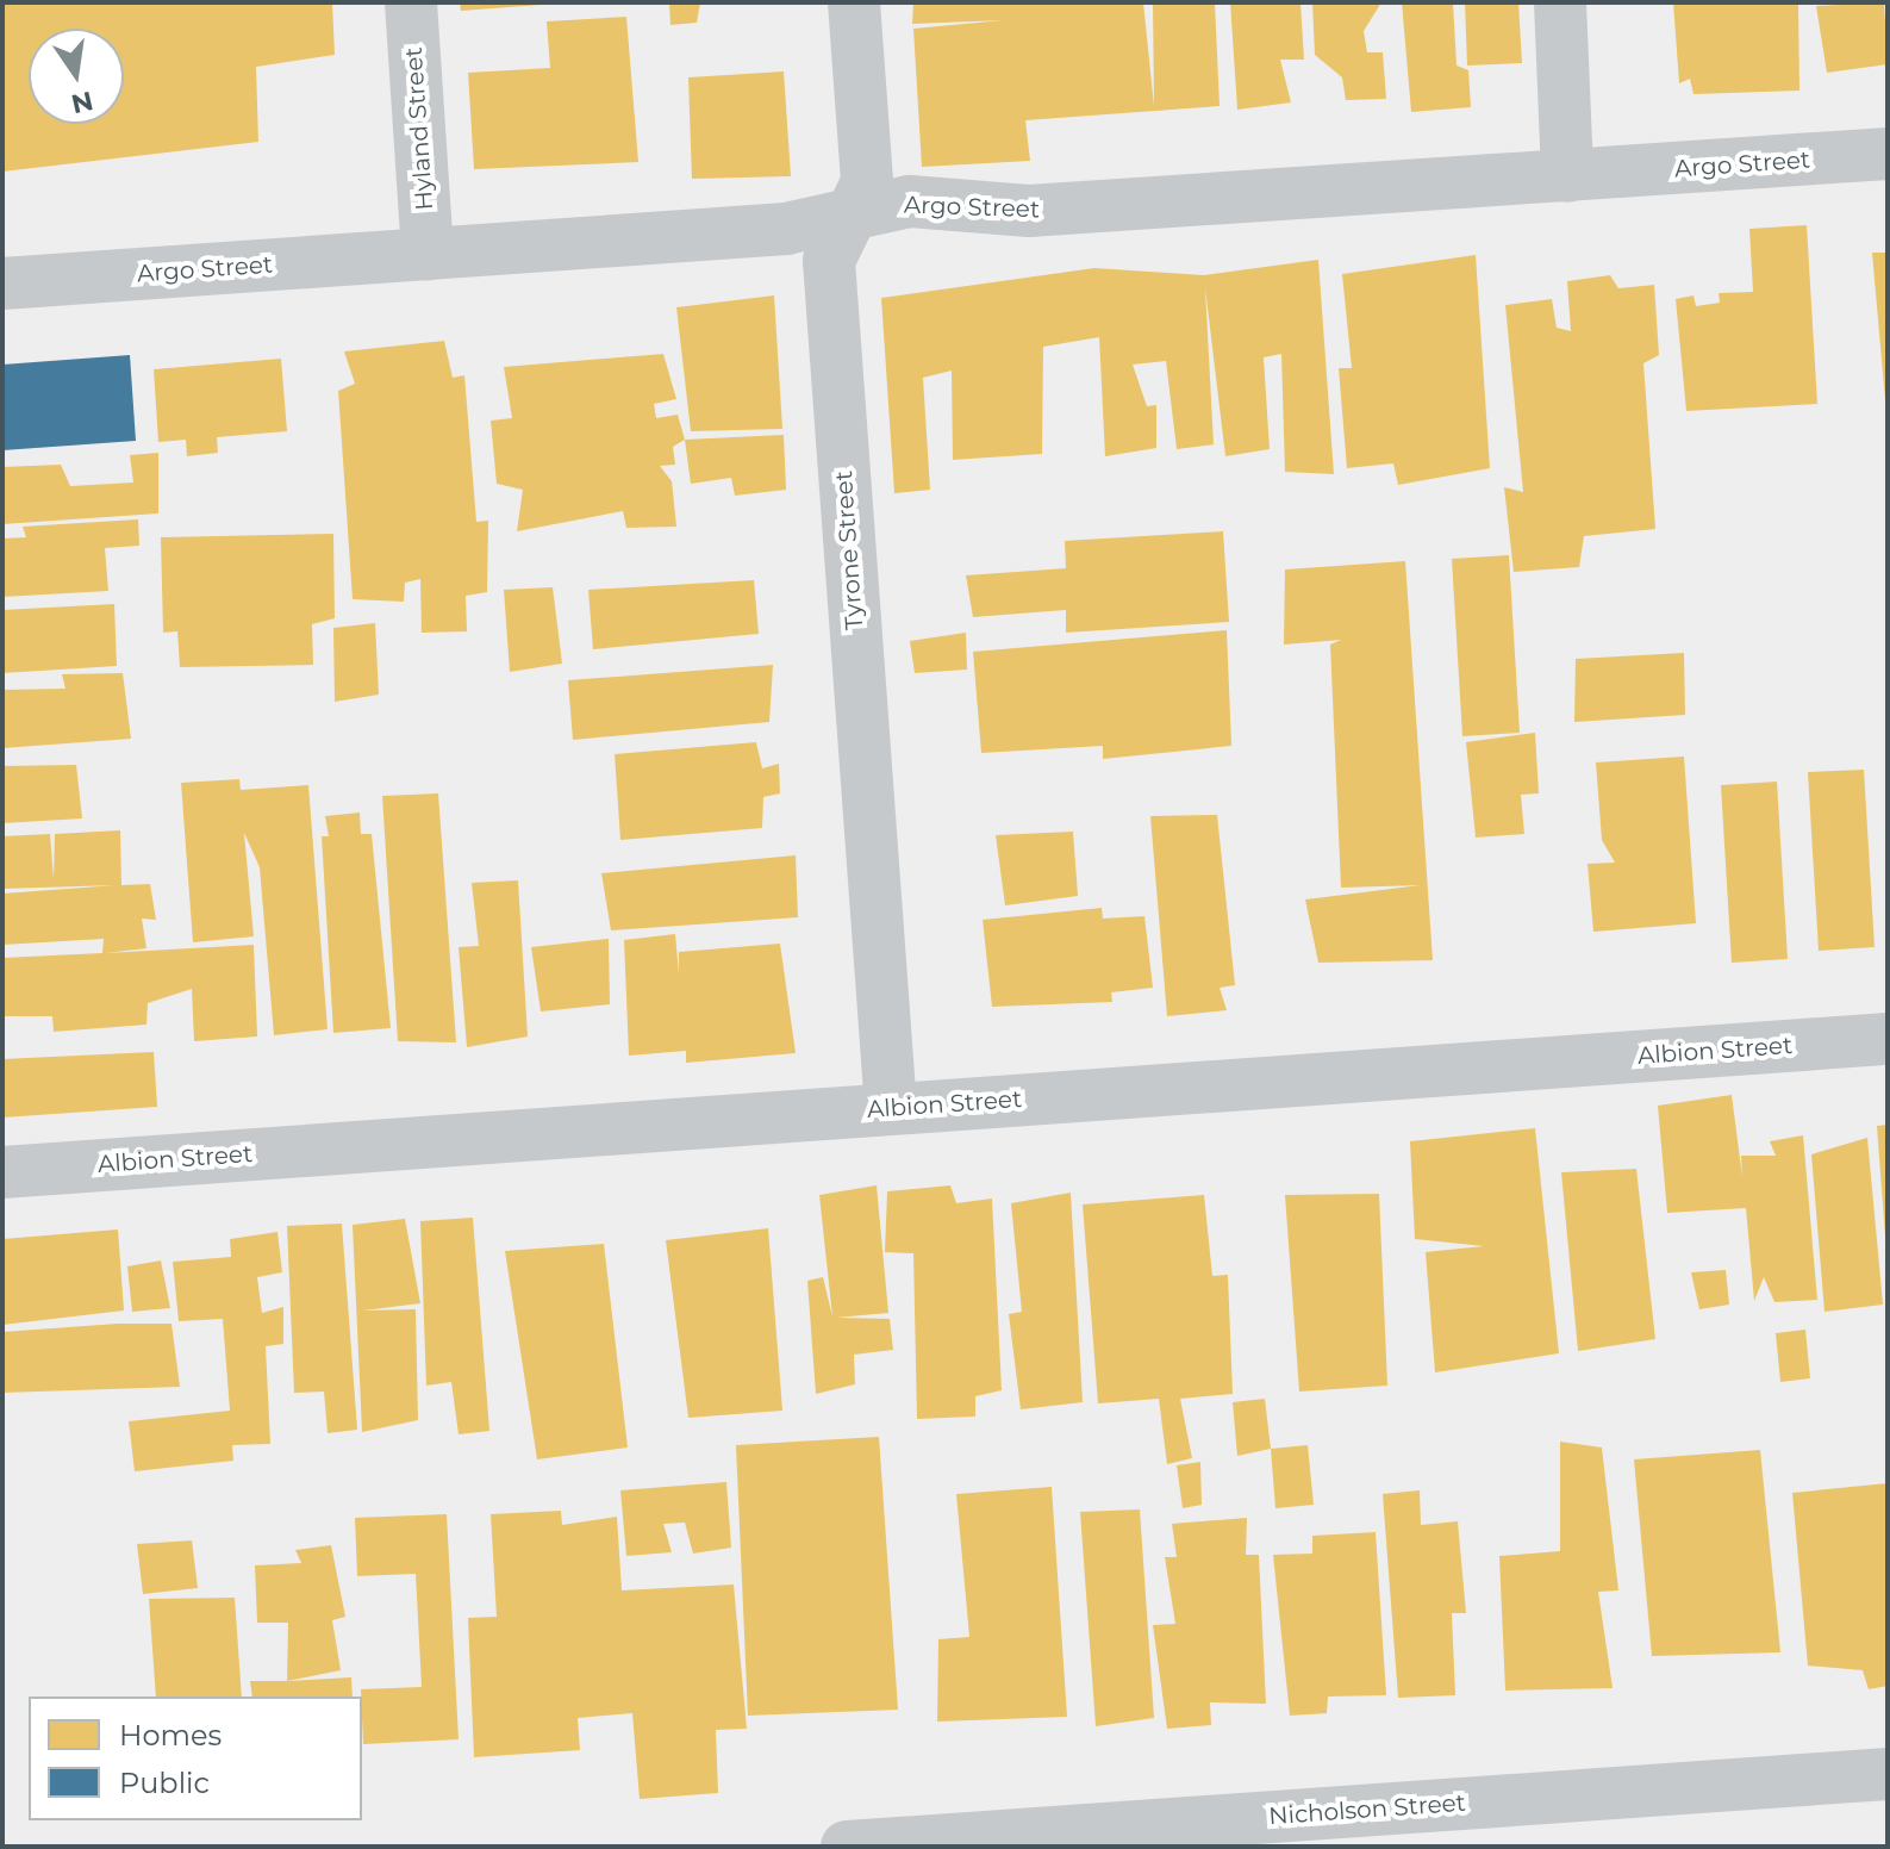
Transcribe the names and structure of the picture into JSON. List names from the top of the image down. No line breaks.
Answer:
{"streets":{"street":["Hyland Street","Argo Street","Tyrone Street","Albion Street","Nicholson Street"]},"crossings":[["Hyland Street","Argo Street"],["Argo Street","Tyrone Street"],["Tyrone Street","Albion Street"]],"legend":["Homes","Public"],"north":"bottom"}
